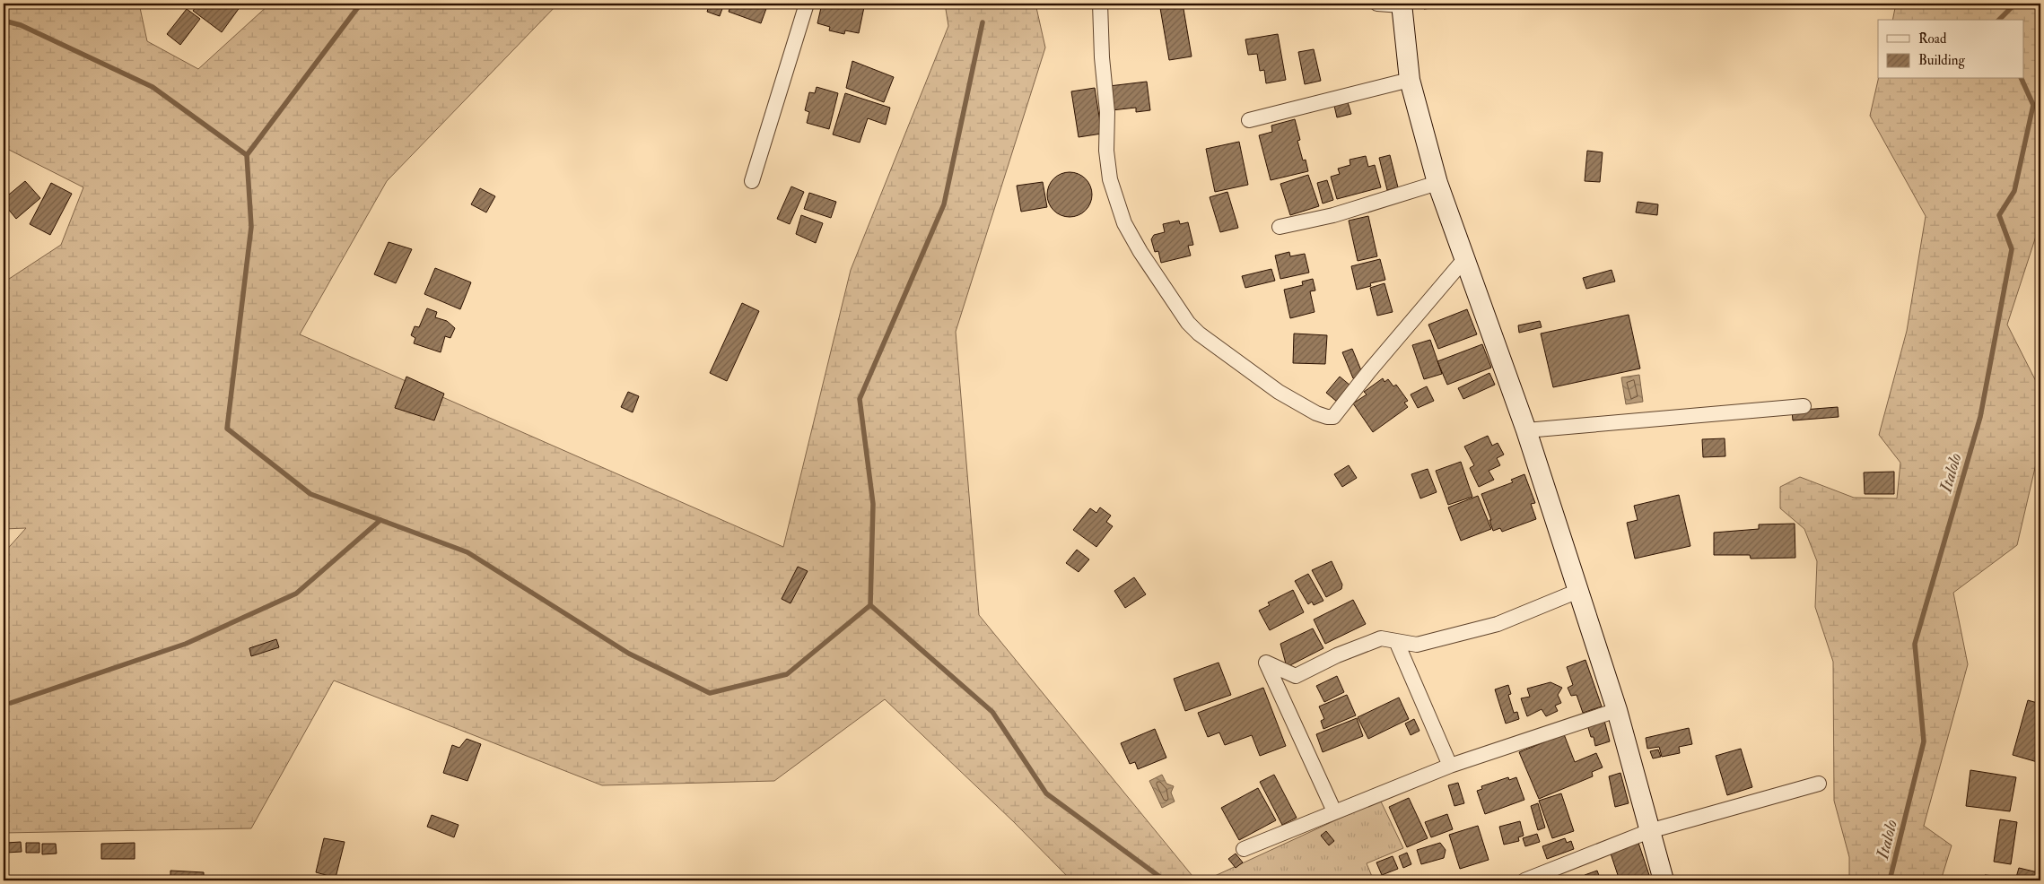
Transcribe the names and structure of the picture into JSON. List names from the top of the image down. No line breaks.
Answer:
{"water":["Italolo"],"legend":["Road","Building"]}
